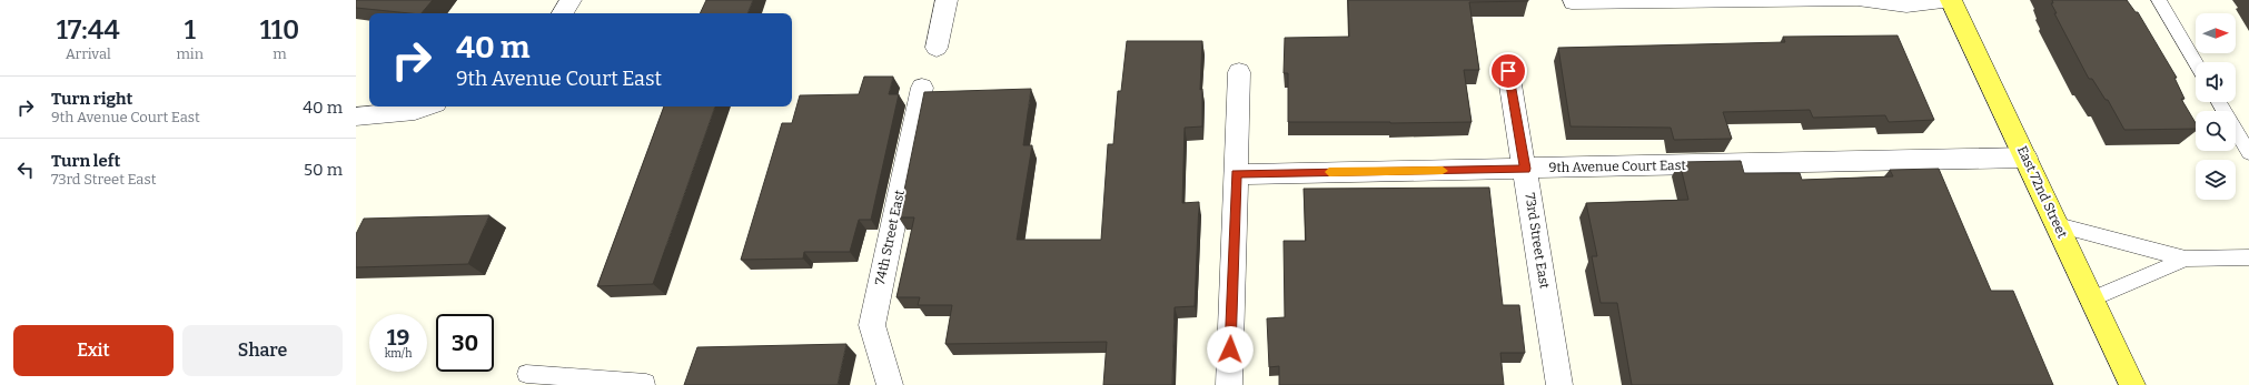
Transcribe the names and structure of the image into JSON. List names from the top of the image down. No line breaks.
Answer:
{"streets":{"main road":["East 72nd Street"],"street":["9th Avenue Court East","74th Street East","73rd Street East"]},"crossings":[["9th Avenue Court East","East 72nd Street"],["9th Avenue Court East","73rd Street East"]],"north":"right","page":{"eta":["17:44","Arrival","1","min","110","m"],"turn":["40 m","9th Avenue Court East"],"list":[{"name":"Turn right","note":"9th Avenue Court East","value":"40 m"},{"name":"Turn left","note":"73rd Street East","value":"50 m"}],"speed":"19 km/h","limit":"30","buttons":["Exit","Share"]}}
